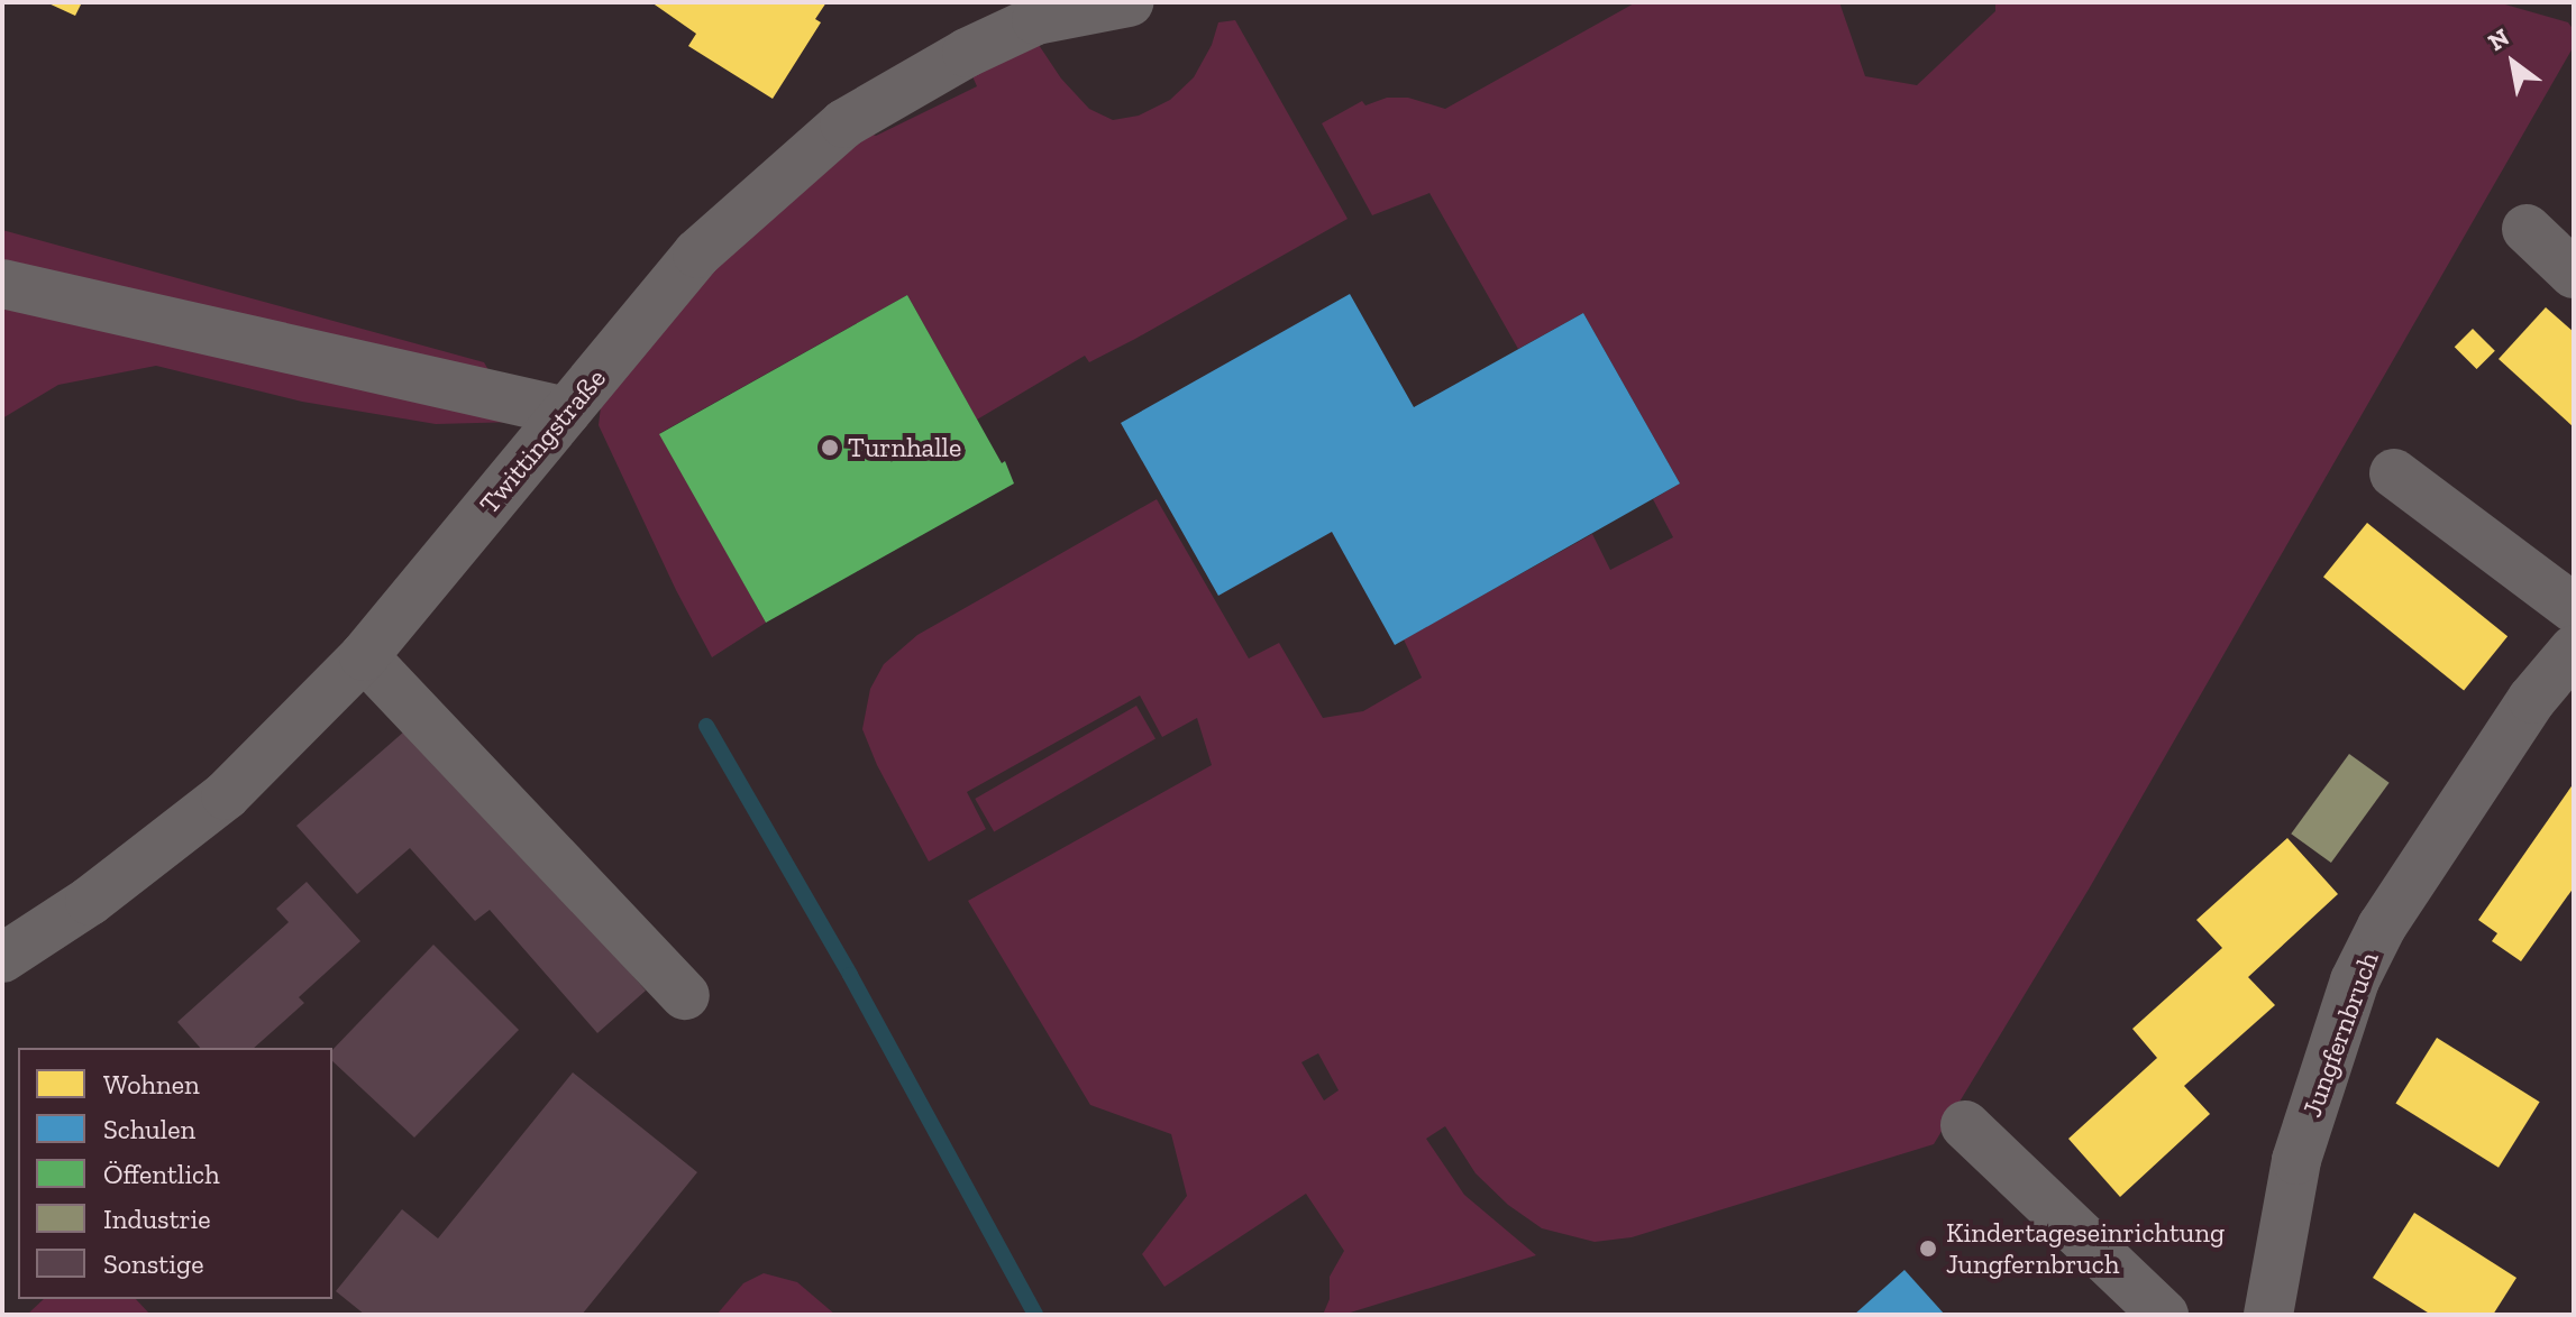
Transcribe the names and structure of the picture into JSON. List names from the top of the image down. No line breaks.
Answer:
{"streets":{"street":["Twittingstraße","Jungfernbruch"]},"places":["Turnhalle","Kindertageseinrichtung Jungfernbruch"],"legend":["Wohnen","Schulen","Öffentlich","Industrie","Sonstige"],"north":"top left"}
